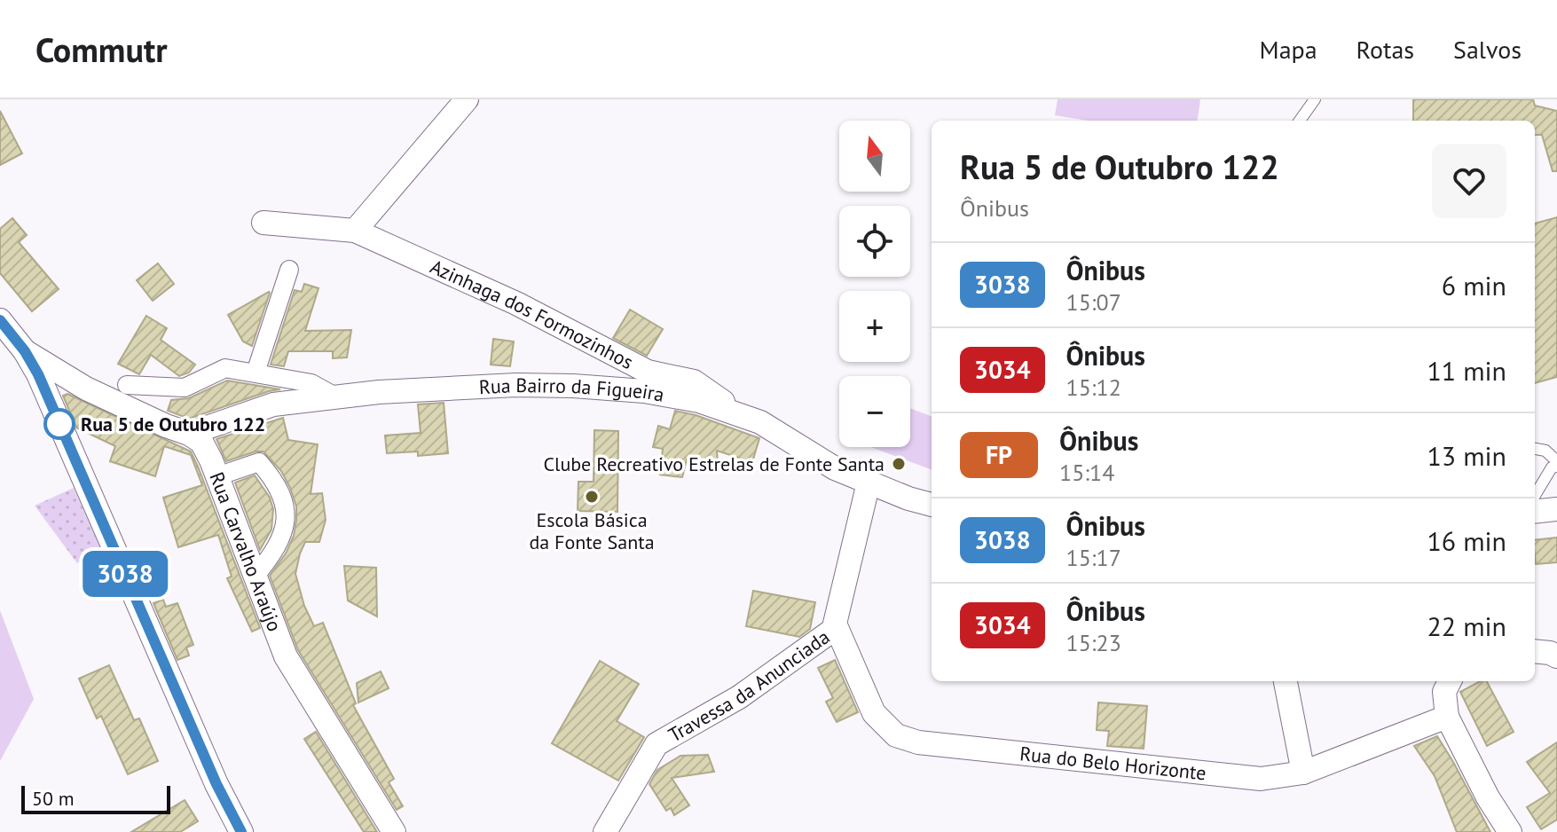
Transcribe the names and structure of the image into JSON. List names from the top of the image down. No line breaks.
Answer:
{"streets":{"street":["Azinhaga dos Formozinhos","Rua Bairro da Figueira","Rua Carvalho Araújo","Travessa da Anunciada","Rua do Belo Horizonte"]},"crossings":[["Azinhaga dos Formozinhos","Rua Bairro da Figueira"],["Rua Bairro da Figueira","Rua Carvalho Araújo"],["Rua Bairro da Figueira","Travessa da Anunciada"],["Travessa da Anunciada","Rua do Belo Horizonte"]],"places":["Rua 5 de Outubro 122","Clube Recreativo Estrelas de Fonte Santa","Escola Básica da Fonte Santa"],"lines":["bus line 3038"],"scale_bar":"50 m","north":"top","page":{"header":"Commutr","nav":["Mapa","Rotas","Salvos"],"on_map":"3038","map_buttons":["+","−"],"heading":["Rua 5 de Outubro 122","Ônibus"],"list":[{"mark":"3038","name":"Ônibus","note":"15:07","value":"6 min"},{"mark":"3034","name":"Ônibus","note":"15:12","value":"11 min"},{"mark":"FP","name":"Ônibus","note":"15:14","value":"13 min"},{"mark":"3038","name":"Ônibus","note":"15:17","value":"16 min"},{"mark":"3034","name":"Ônibus","note":"15:23","value":"22 min"}],"scale":"50 m"}}
